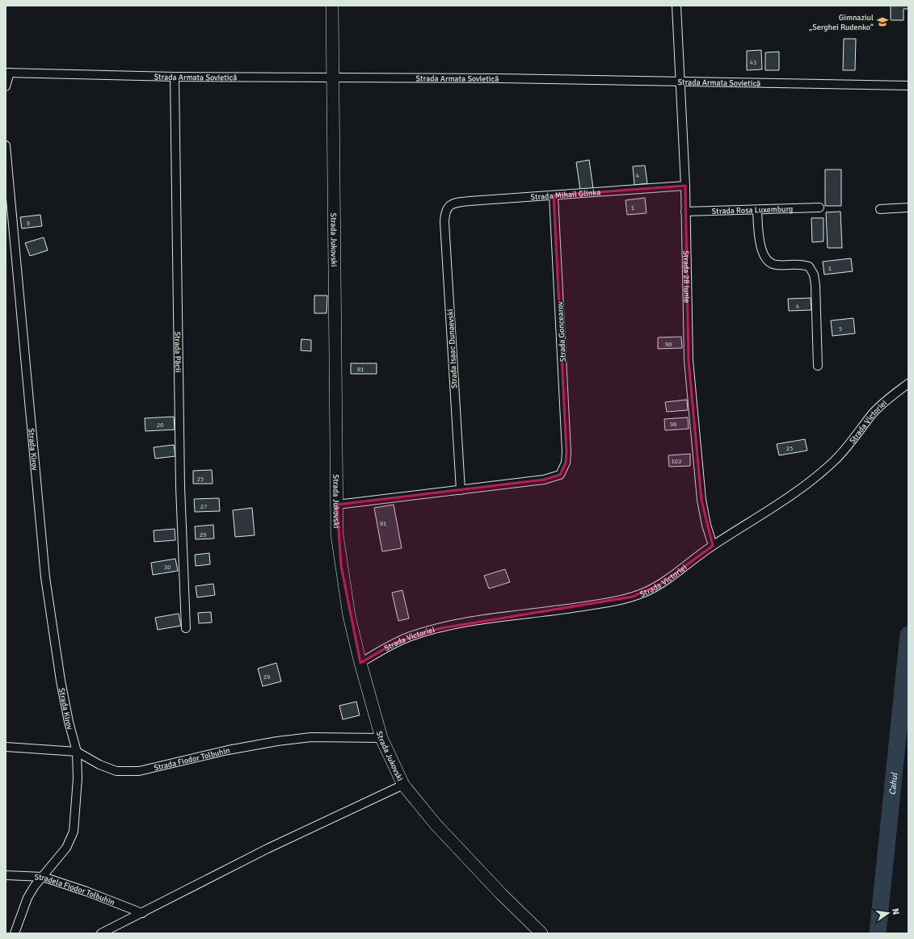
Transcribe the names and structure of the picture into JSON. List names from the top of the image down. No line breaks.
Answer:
{"streets":{"main road":["Strada Jukovski"],"street":["Strada Armata Sovietică","Strada Mihail Glinka","Strada Rosa Luxemburg","Strada 28 Iunie","Strada Goncearov","Strada Isaac Dunaevski","Strada Păcii","Strada Victoriei","Strada Kirov","Strada Fiodor Tolbuhin","Stradela Fiodor Tolbuhin"]},"crossings":[["Strada Armata Sovietică","Strada Jukovski"],["Strada Armata Sovietică","Strada 28 Iunie"],["Strada Armata Sovietică","Strada Păcii"],["Strada Mihail Glinka","Strada 28 Iunie"],["Strada Mihail Glinka","Strada Goncearov"],["Strada Mihail Glinka","Strada Isaac Dunaevski"],["Strada Rosa Luxemburg","Strada 28 Iunie"],["Strada Jukovski","Strada Victoriei"],["Strada Jukovski","Strada Fiodor Tolbuhin"],["Strada 28 Iunie","Strada Victoriei"],["Strada Goncearov","Strada Isaac Dunaevski"],["Strada Kirov","Strada Fiodor Tolbuhin"],["Strada Kirov","Stradela Fiodor Tolbuhin"]],"water":["Cahul"],"places":{"school or university":["Gimnaziul „Serghei Rudenko“"]},"house_numbers":["43","4","1","9","1","4","5","90","81","98","20","25","102","25","27","91","29","30","29"],"north":"right"}
